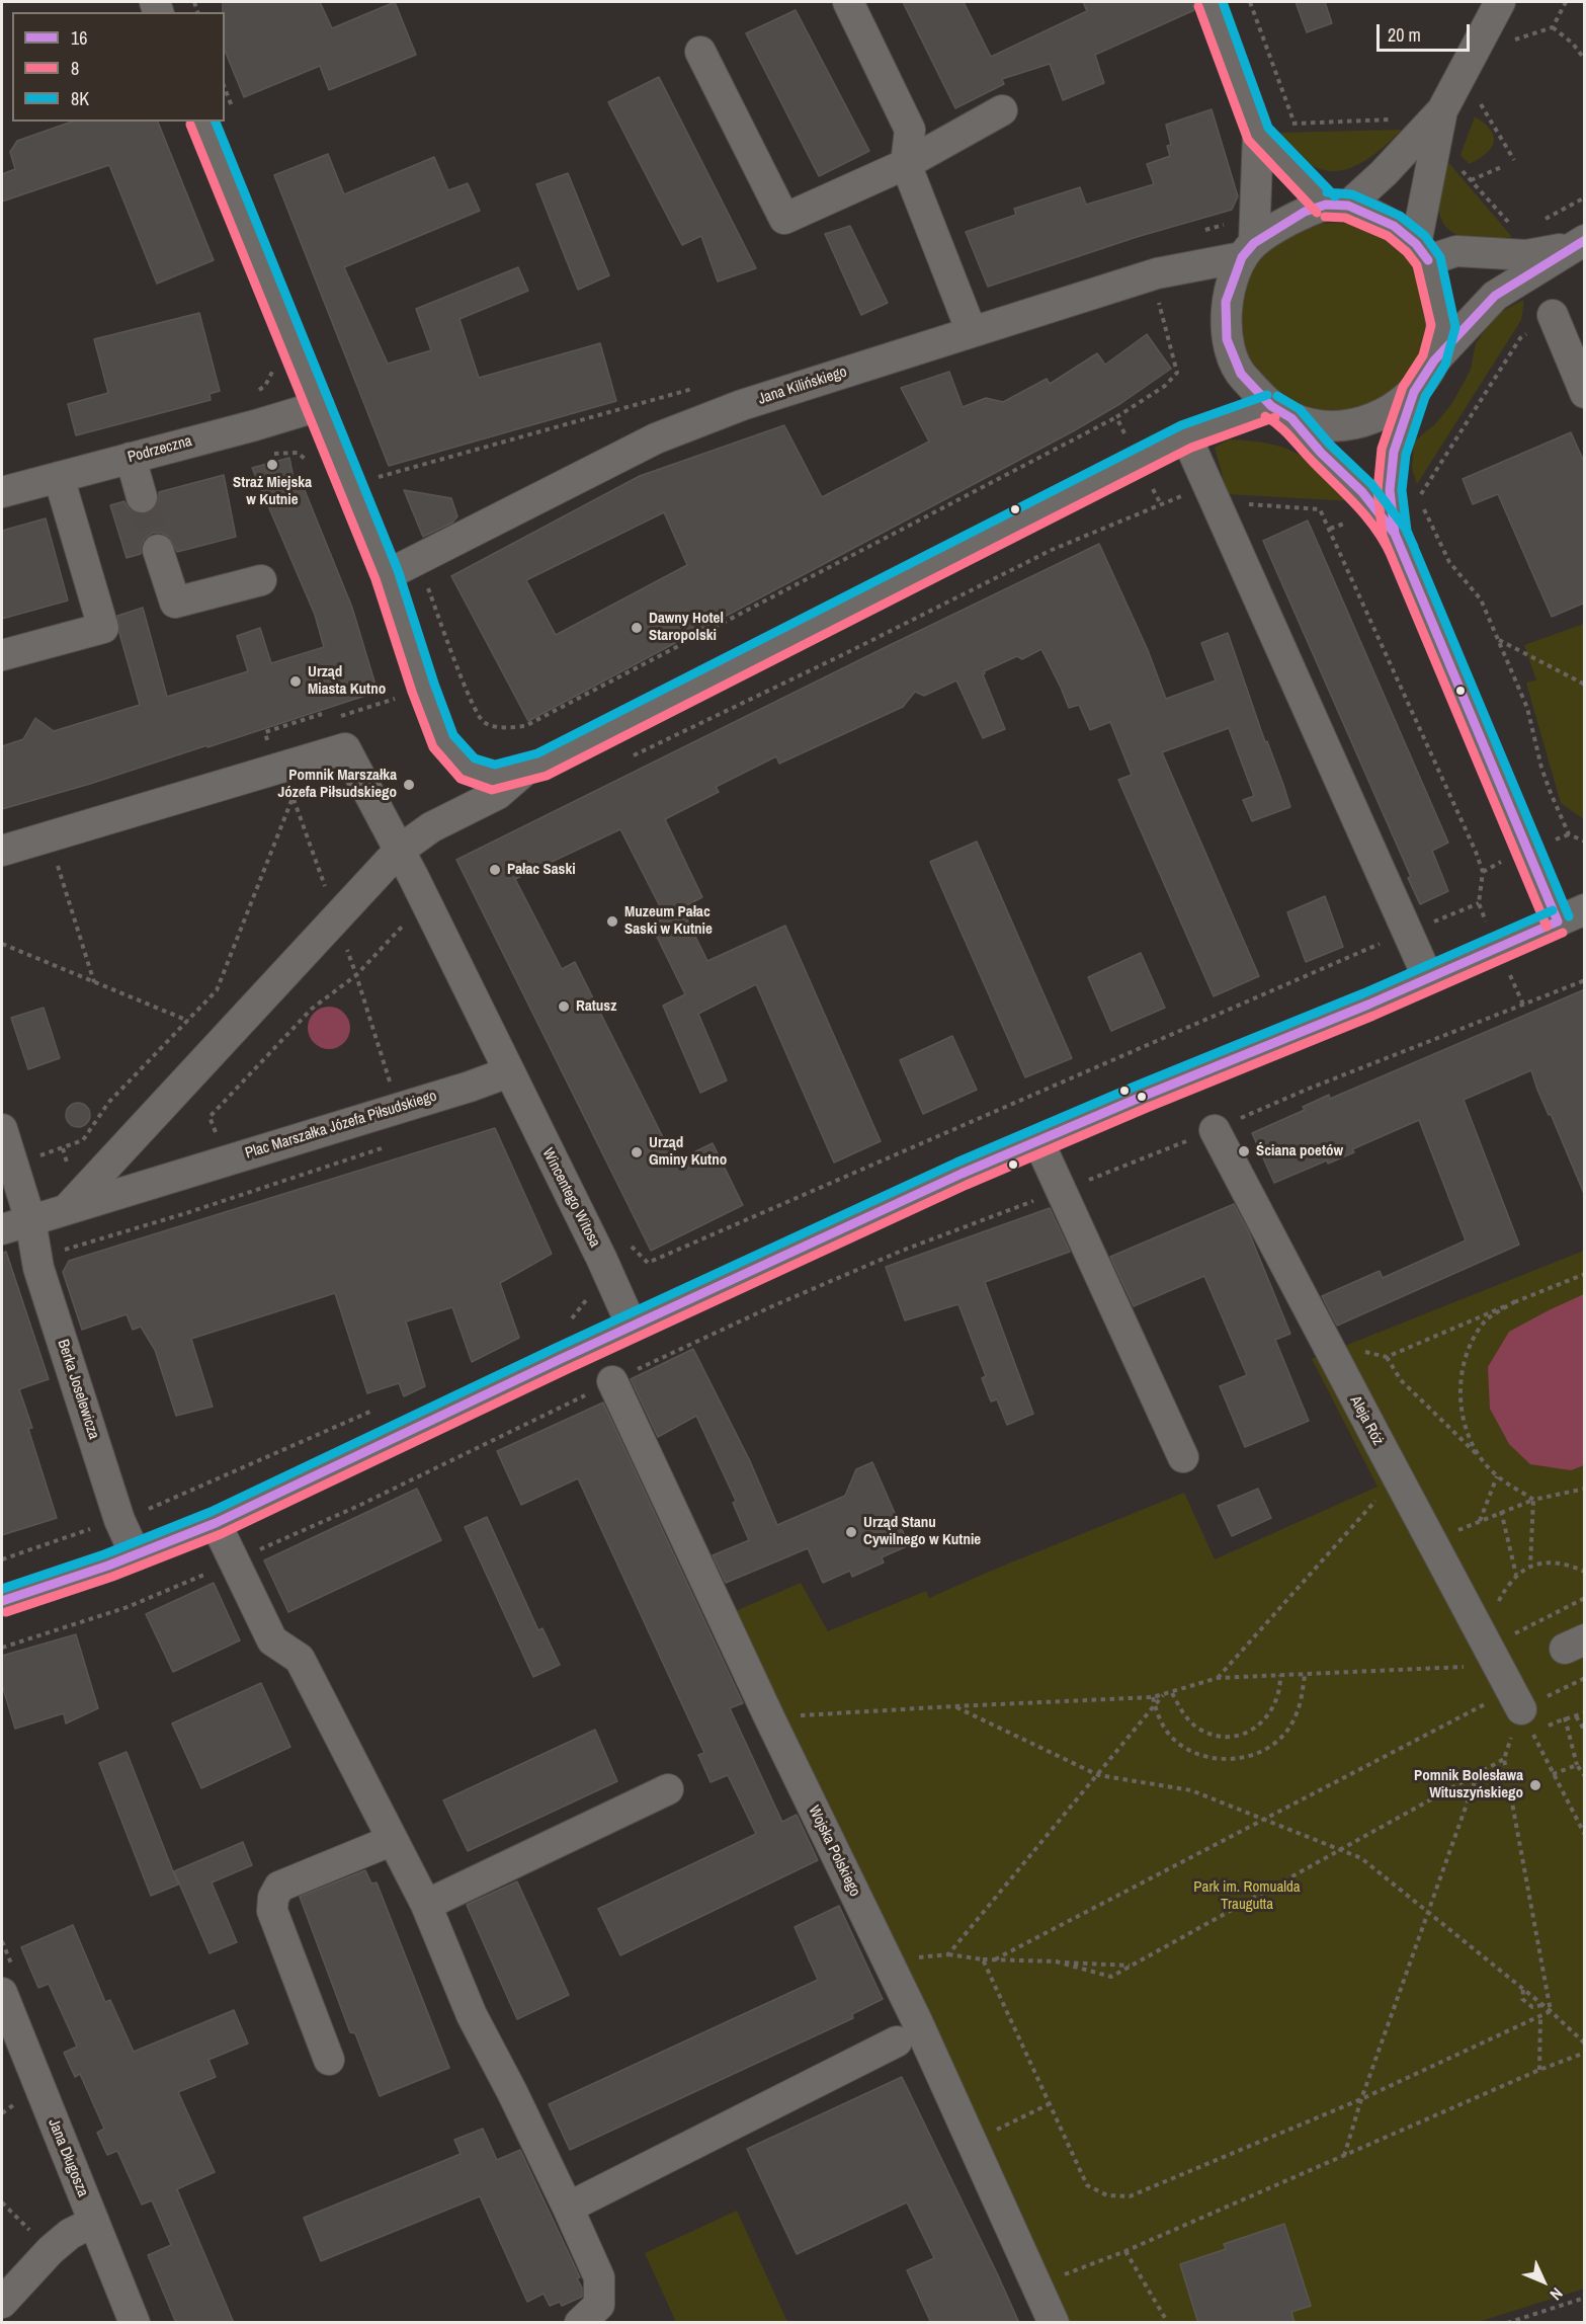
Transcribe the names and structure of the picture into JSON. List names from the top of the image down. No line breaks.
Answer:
{"streets":{"street":["Jana Kilińskiego","Podrzeczna","Plac Marszałka Józefa Piłsudskiego","Wincentego Witosa","Berka Joselewicza","Aleja Róż","Wojska Polskiego","Jana Długosza"]},"crossings":[["Plac Marszałka Józefa Piłsudskiego","Wincentego Witosa"],["Plac Marszałka Józefa Piłsudskiego","Berka Joselewicza"]],"parks":["Park im. Romualda Traugutta"],"places":["Straż Miejska w Kutnie","Dawny Hotel Staropolski","Urząd Miasta Kutno","Pomnik Marszałka Józefa Piłsudskiego","Pałac Saski","Muzeum Pałac Saski w Kutnie","Ratusz","Ściana poetów","Urząd Gminy Kutno","Urząd Stanu Cywilnego w Kutnie","Pomnik Bolesława Wituszyńskiego"],"lines":["transit line 8K","transit line 8","transit line 16"],"legend":["16","8","8K"],"scale_bar":"20 m","north":"bottom right"}
